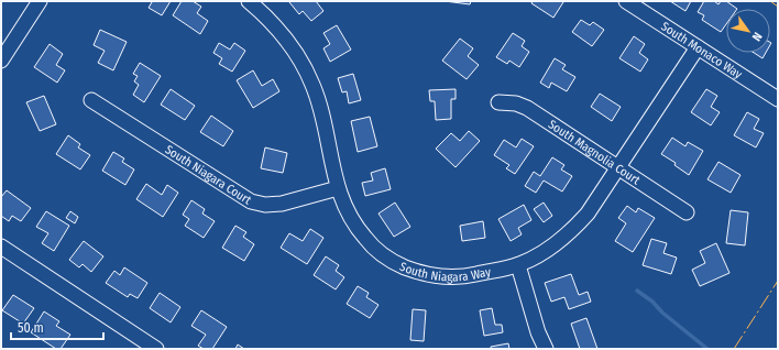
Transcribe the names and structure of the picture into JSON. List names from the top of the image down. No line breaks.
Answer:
{"streets":{"street":["South Monaco Way","South Magnolia Court","South Niagara Court","South Niagara Way"]},"crossings":[["South Monaco Way","South Niagara Way"],["South Magnolia Court","South Niagara Way"],["South Niagara Court","South Niagara Way"]],"scale_bar":"50 m","north":"bottom right"}
